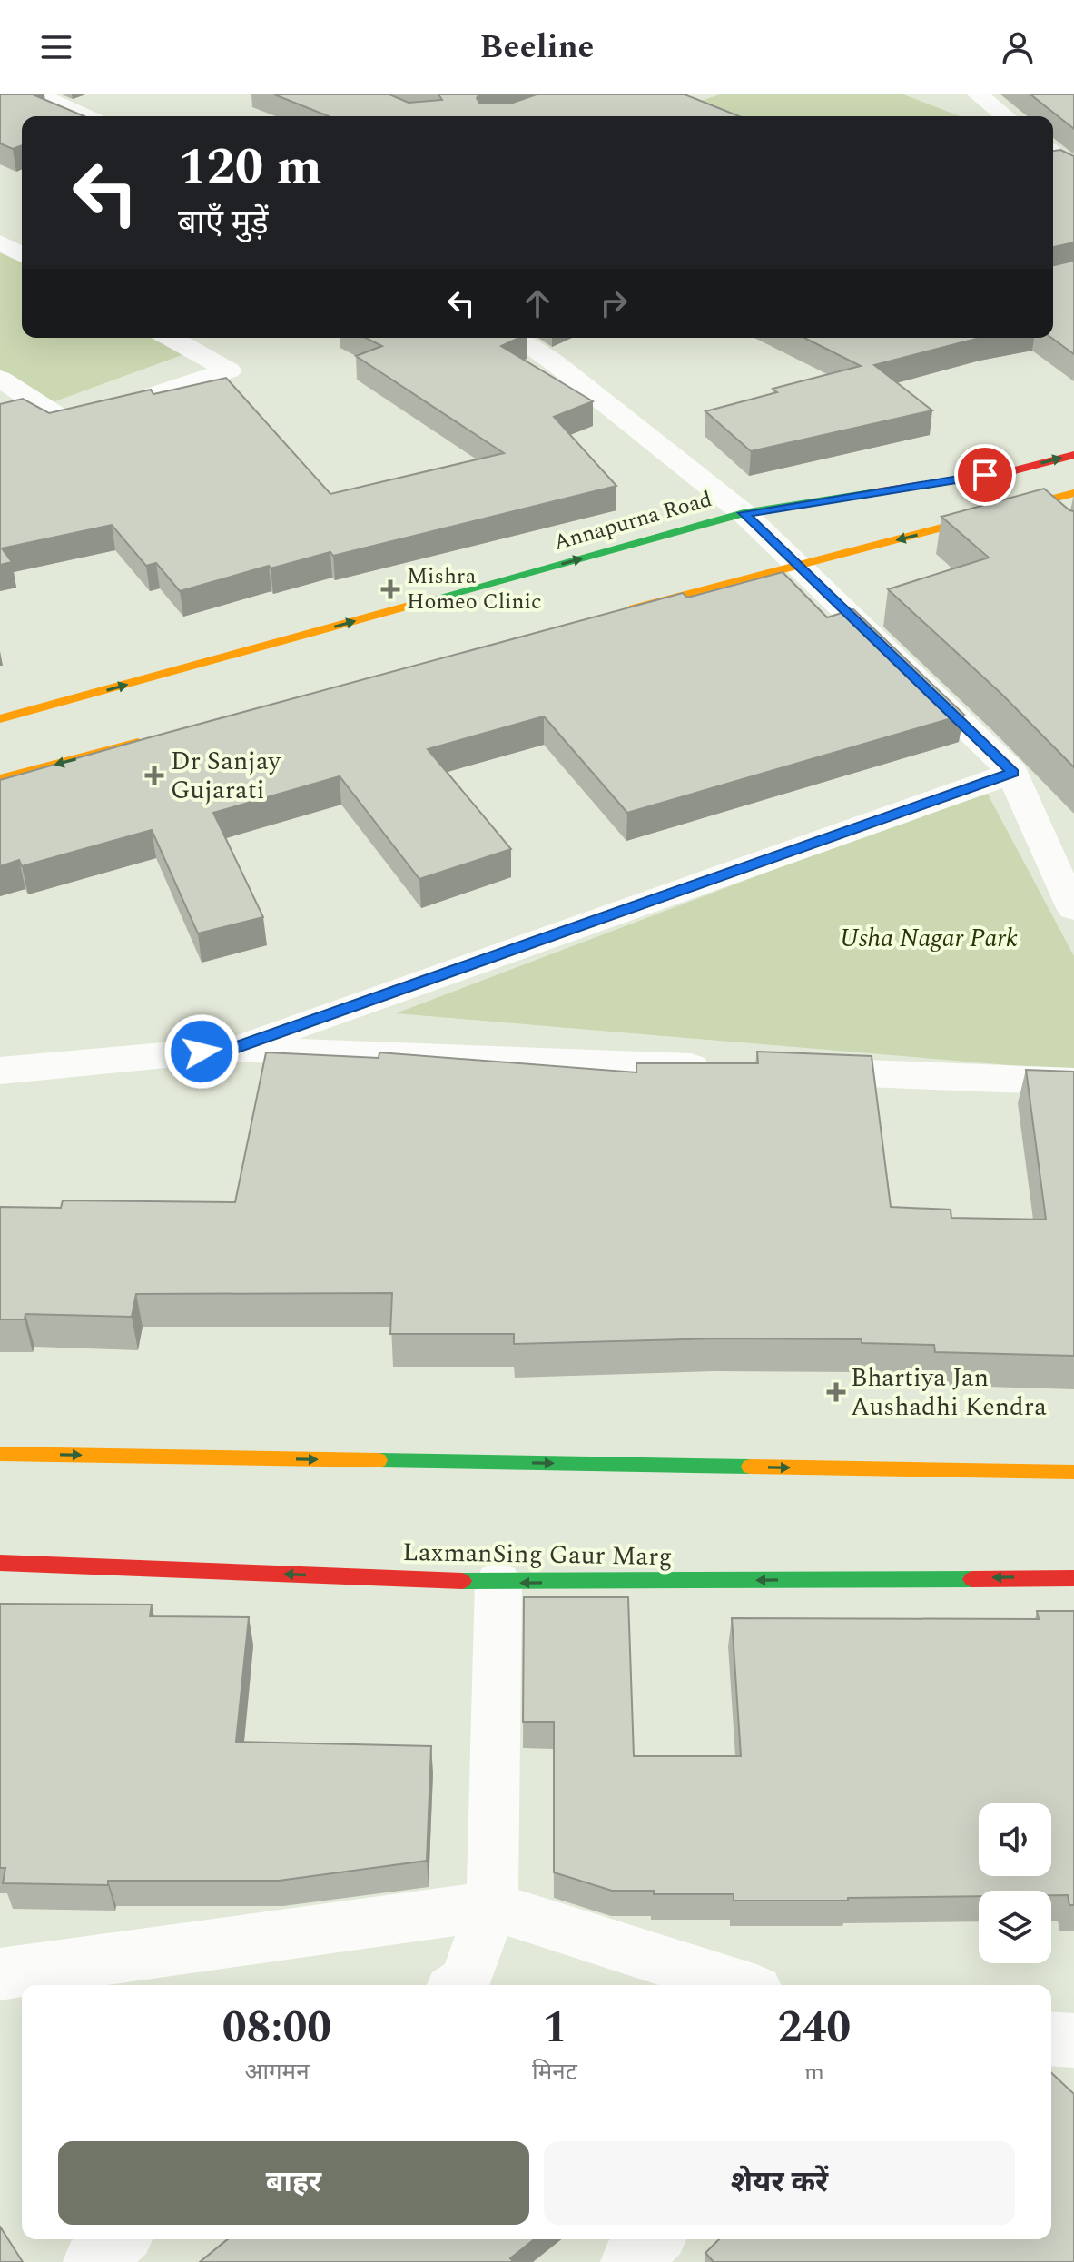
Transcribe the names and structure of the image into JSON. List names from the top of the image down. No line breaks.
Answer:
{"streets":{"main road":["Annapurna Road","LaxmanSing Gaur Marg"]},"parks":["Usha Nagar Park"],"places":{"health":["Mishra Homeo Clinic","Dr Sanjay Gujarati","Bhartiya Jan Aushadhi Kendra"]},"page":{"header":"Beeline","turn":["120 m","बाएँ मुड़ें"],"eta":["08:00","आगमन","1","मिनट","240","m"],"buttons":["बाहर","शेयर करें"]}}
